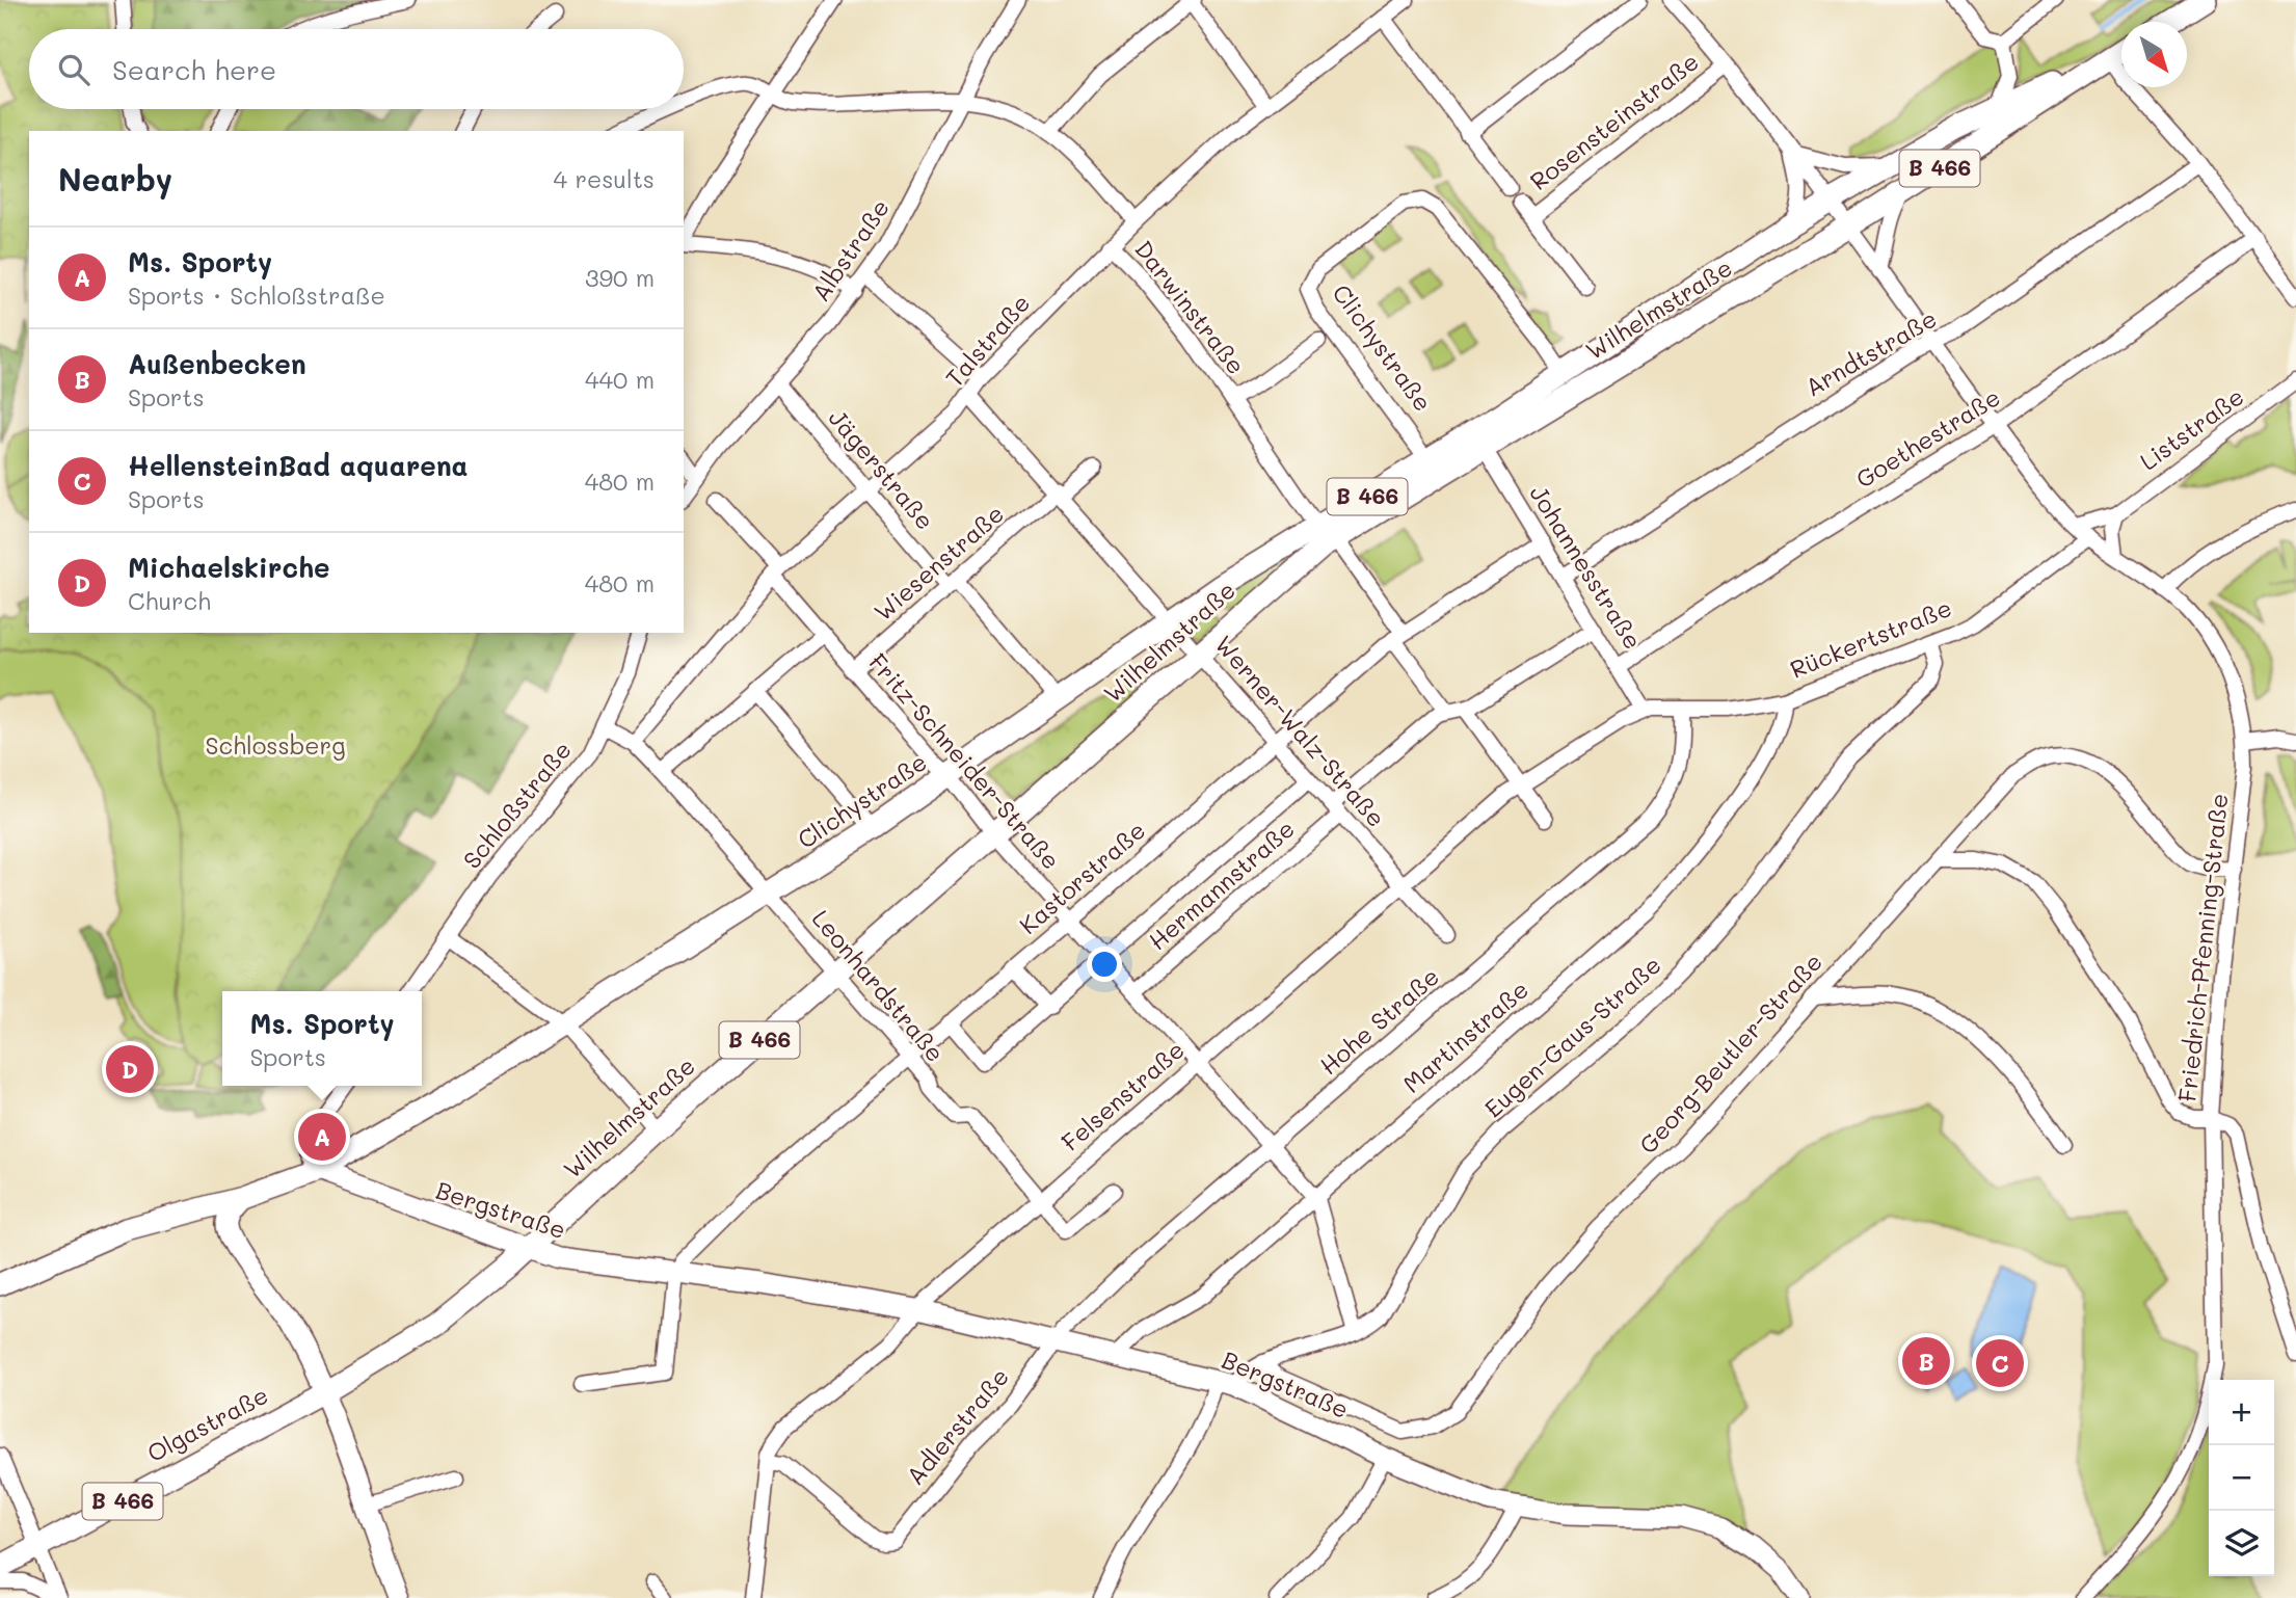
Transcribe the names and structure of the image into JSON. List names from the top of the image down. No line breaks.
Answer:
{"streets":{"main road":["B 466","Wilhelmstraße","Clichystraße","Olgastraße"],"street":["Rosensteinstraße","Albstraße","Darwinstraße","Talstraße","Arndtstraße","Liststraße","Goethestraße","Jägerstraße","Wiesenstraße","Johannesstraße","Rückertstraße","Werner-Walz-Straße","Fritz-Schneider-Straße","Schloßstraße","Kastorstraße","Hermannstraße","Friedrich-Pfenning-Straße","Leonhardstraße","Hohe Straße","Martinstraße","Eugen-Gaus-Straße","Georg-Beutler-Straße","Felsenstraße","Bergstraße","Adlerstraße"]},"crossings":[["Rosensteinstraße","Friedrich-Pfenning-Straße"],["B 466","Clichystraße"],["B 466","Bergstraße"],["Albstraße","Jägerstraße"],["Darwinstraße","Wilhelmstraße"],["Darwinstraße","Talstraße"],["Darwinstraße","Clichystraße"],["Darwinstraße","Kastorstraße"],["Darwinstraße","Hermannstraße"],["Wilhelmstraße","Clichystraße"],["Wilhelmstraße","Johannesstraße"],["Wilhelmstraße","Werner-Walz-Straße"],["Wilhelmstraße","Fritz-Schneider-Straße"],["Wilhelmstraße","Friedrich-Pfenning-Straße"],["Wilhelmstraße","Leonhardstraße"],["Wilhelmstraße","Bergstraße"],["Wilhelmstraße","Olgastraße"],["Talstraße","Jägerstraße"],["Talstraße","Werner-Walz-Straße"],["Talstraße","Fritz-Schneider-Straße"],["Talstraße","Leonhardstraße"],["Clichystraße","Jägerstraße"],["Clichystraße","Werner-Walz-Straße"],["Clichystraße","Fritz-Schneider-Straße"],["Clichystraße","Friedrich-Pfenning-Straße"],["Clichystraße","Leonhardstraße"],["Clichystraße","Bergstraße"],["Arndtstraße","Johannesstraße"],["Arndtstraße","Friedrich-Pfenning-Straße"],["Liststraße","Friedrich-Pfenning-Straße"],["Goethestraße","Johannesstraße"],["Goethestraße","Friedrich-Pfenning-Straße"],["Jägerstraße","Wiesenstraße"],["Wiesenstraße","Werner-Walz-Straße"],["Wiesenstraße","Fritz-Schneider-Straße"],["Johannesstraße","Rückertstraße"],["Johannesstraße","Kastorstraße"],["Johannesstraße","Felsenstraße"],["Rückertstraße","Friedrich-Pfenning-Straße"],["Rückertstraße","Hohe Straße"],["Rückertstraße","Martinstraße"],["Rückertstraße","Eugen-Gaus-Straße"],["Rückertstraße","Felsenstraße"],["Werner-Walz-Straße","Kastorstraße"],["Werner-Walz-Straße","Hermannstraße"],["Werner-Walz-Straße","Felsenstraße"],["Fritz-Schneider-Straße","Kastorstraße"],["Fritz-Schneider-Straße","Hermannstraße"],["Fritz-Schneider-Straße","Hohe Straße"],["Fritz-Schneider-Straße","Martinstraße"],["Fritz-Schneider-Straße","Eugen-Gaus-Straße"],["Fritz-Schneider-Straße","Felsenstraße"],["Schloßstraße","Leonhardstraße"],["Kastorstraße","Leonhardstraße"],["Kastorstraße","Bergstraße"],["Friedrich-Pfenning-Straße","Georg-Beutler-Straße"],["Leonhardstraße","Felsenstraße"],["Hohe Straße","Bergstraße"],["Hohe Straße","Adlerstraße"],["Martinstraße","Bergstraße"],["Eugen-Gaus-Straße","Georg-Beutler-Straße"],["Eugen-Gaus-Straße","Bergstraße"],["Felsenstraße","Bergstraße"],["Felsenstraße","Adlerstraße"],["Bergstraße","Adlerstraße"]],"parks":["Schlossberg"],"north":"bottom right","page":{"search":"Search here","heading":["Nearby","4 results"],"list":[{"mark":"A","name":"Ms. Sporty","note":"Sports · Schloßstraße","value":"390 m"},{"mark":"B","name":"Außenbecken","note":"Sports","value":"440 m"},{"mark":"C","name":"HellensteinBad aquarena","note":"Sports","value":"480 m"},{"mark":"D","name":"Michaelskirche","note":"Church","value":"480 m"}],"popup":["Ms. Sporty","Sports"],"pins":["D","A","B","C"],"map_buttons":["+","−"]}}
